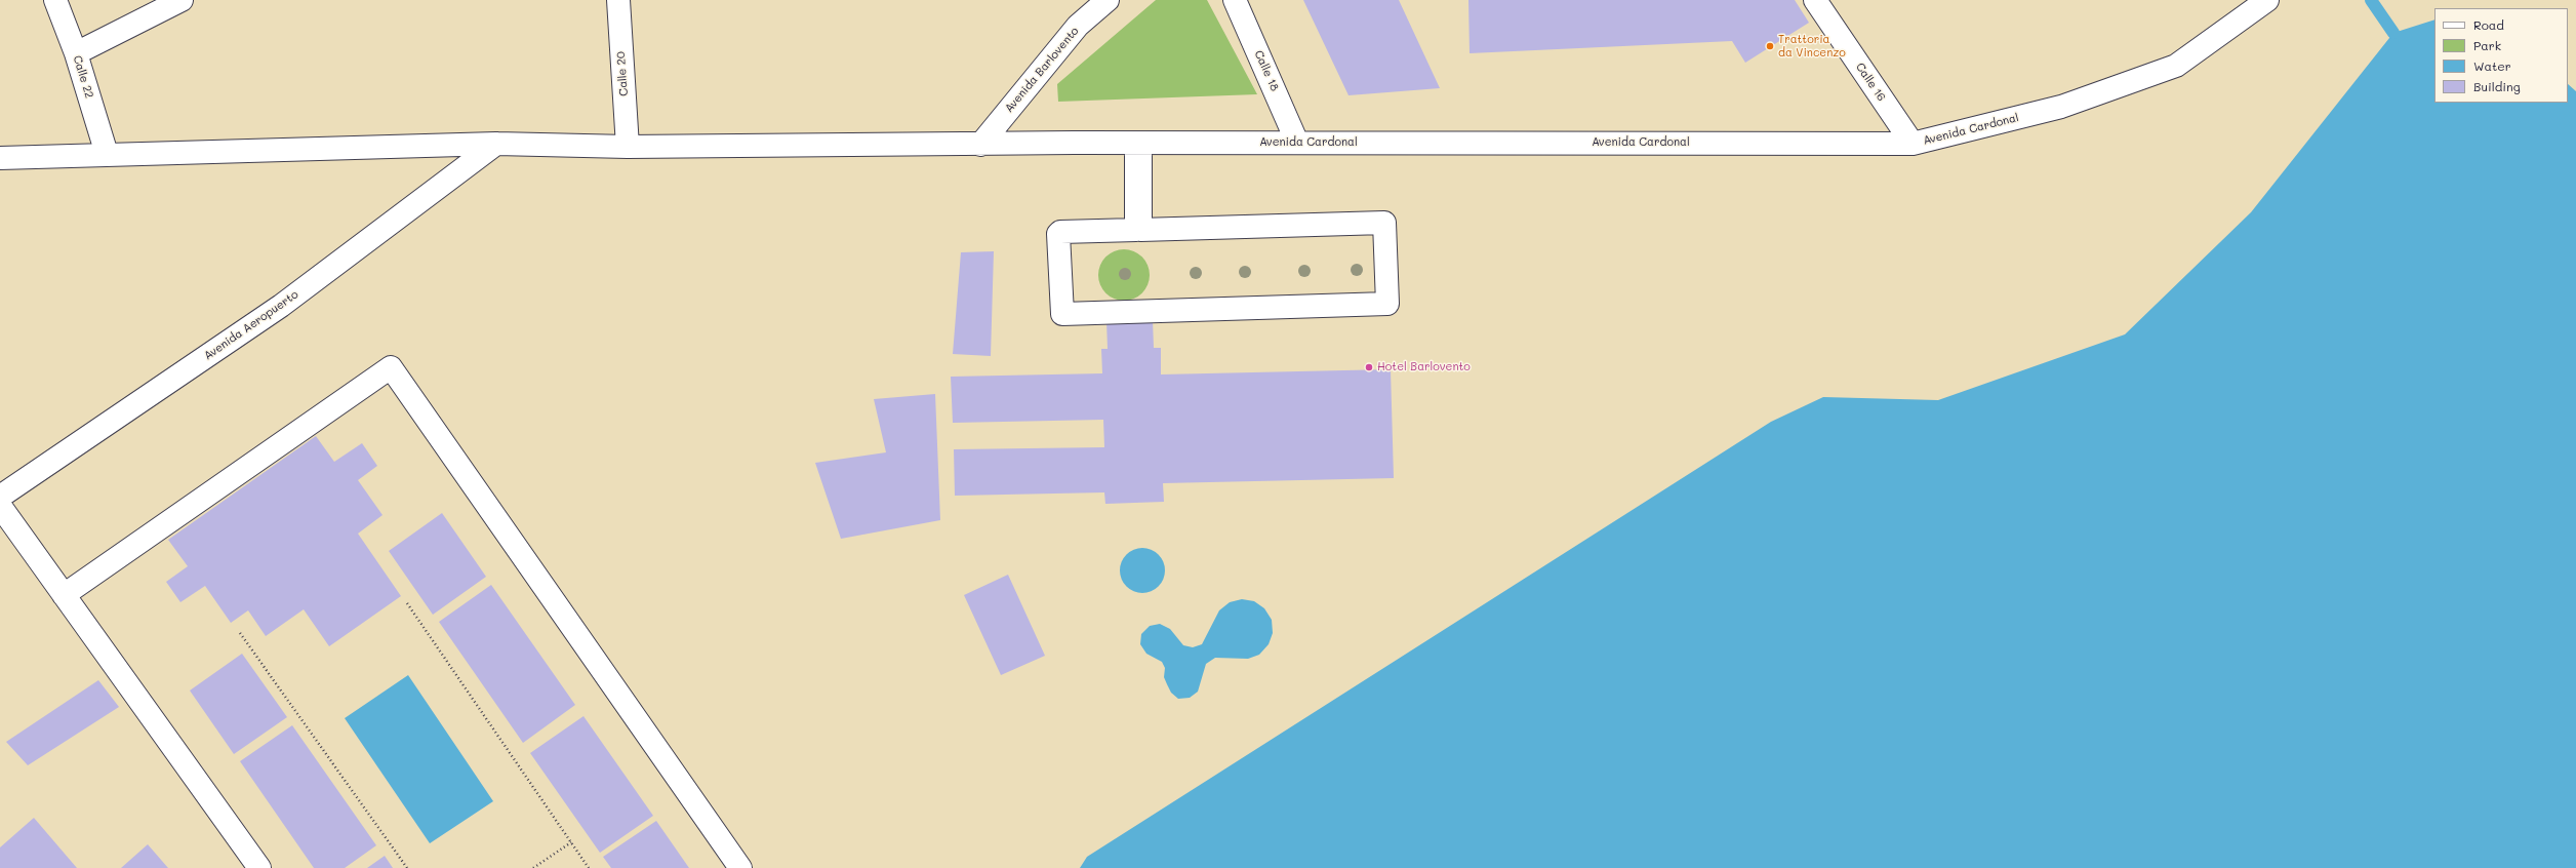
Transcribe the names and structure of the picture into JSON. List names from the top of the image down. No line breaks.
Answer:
{"streets":{"street":["Avenida Barlovento","Calle 18","Calle 20","Calle 22","Calle 16","Avenida Cardonal","Avenida Aeropuerto"]},"crossings":[["Avenida Barlovento","Avenida Cardonal"],["Calle 18","Avenida Cardonal"],["Calle 20","Avenida Cardonal"],["Calle 22","Avenida Cardonal"],["Calle 16","Avenida Cardonal"],["Avenida Cardonal","Avenida Aeropuerto"]],"places":["Trattoria da Vincenzo","Hotel Barlovento"],"legend":["Road","Park","Water","Building"]}
